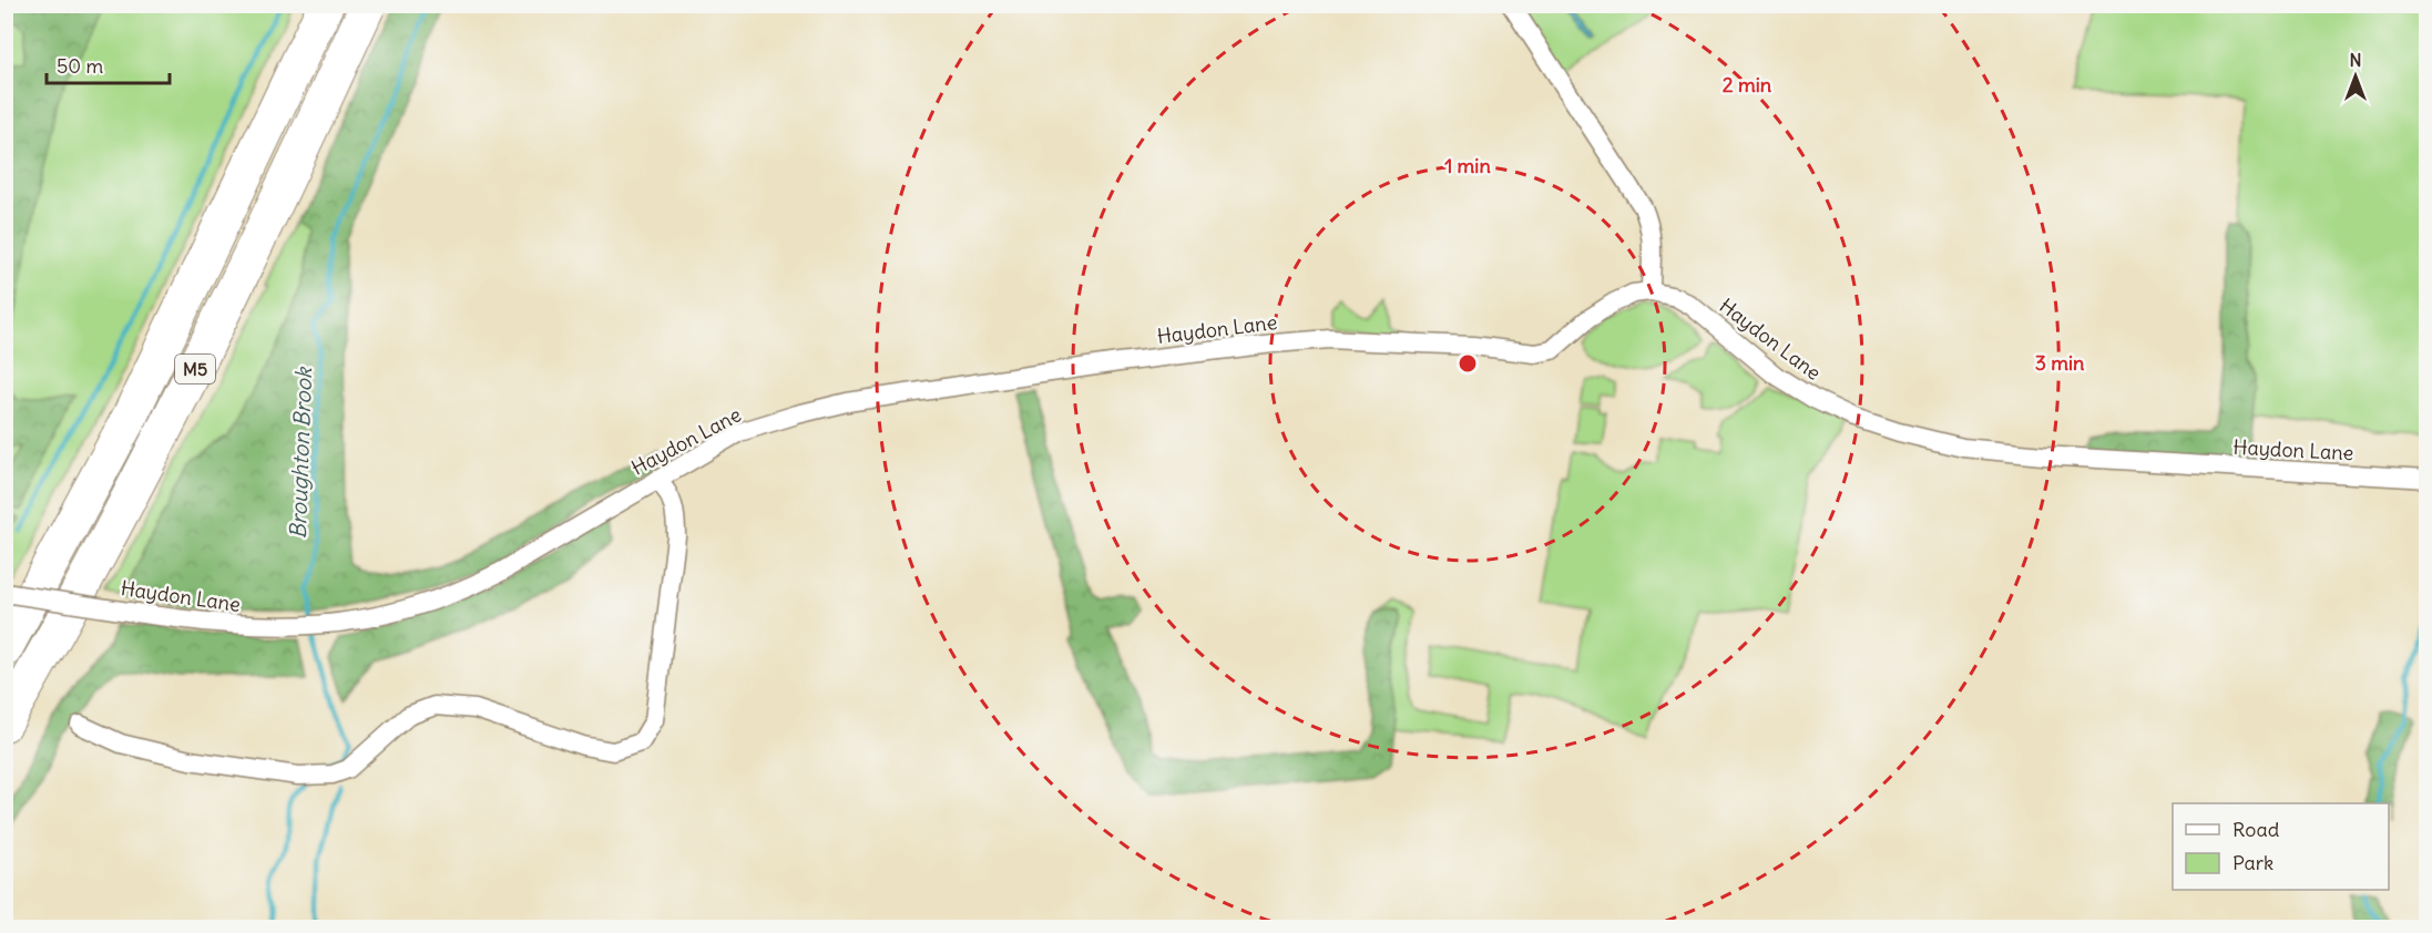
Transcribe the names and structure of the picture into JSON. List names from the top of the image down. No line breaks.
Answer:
{"streets":{"highway":["M5"],"street":["Haydon Lane"]},"water":["Broughton Brook"],"legend":["Road","Park"],"scale_bar":"50 m","north":"top","rings":["2 min","1 min","3 min"]}
